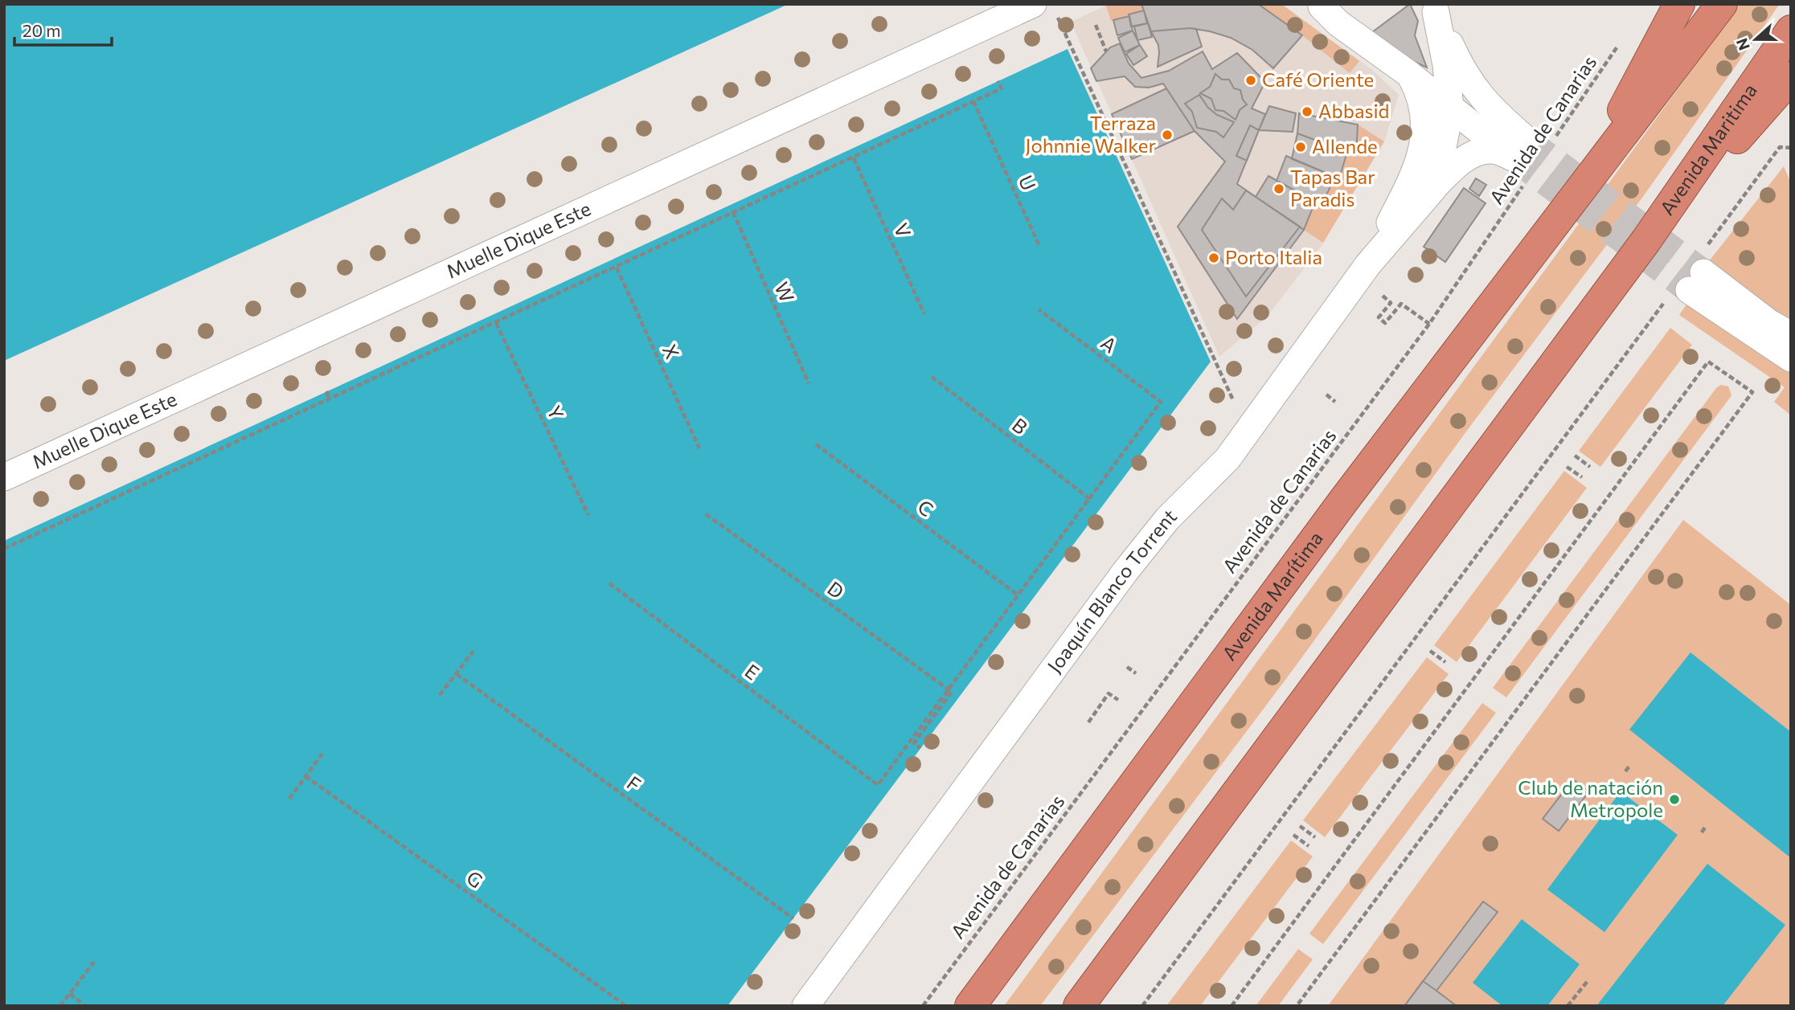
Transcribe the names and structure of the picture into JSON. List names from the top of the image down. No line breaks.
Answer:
{"streets":{"highway":["Avenida Maritima","Avenida Marítima"],"street":["Muelle Dique Este","Joaquín Blanco Torrent"],"path":["Avenida de Canarias","U","V","W","A","X","Y","B","C","D","E","F","G"]},"crossings":[["Avenida de Canarias","Joaquín Blanco Torrent"],["A","B"],["D","E"]],"places":["Café Oriente","Abbasid","Terraza Johnnie Walker","Allende","Tapas Bar Paradis","Porto Italia","Club de natación Metropole"],"scale_bar":"20 m","north":"left"}
